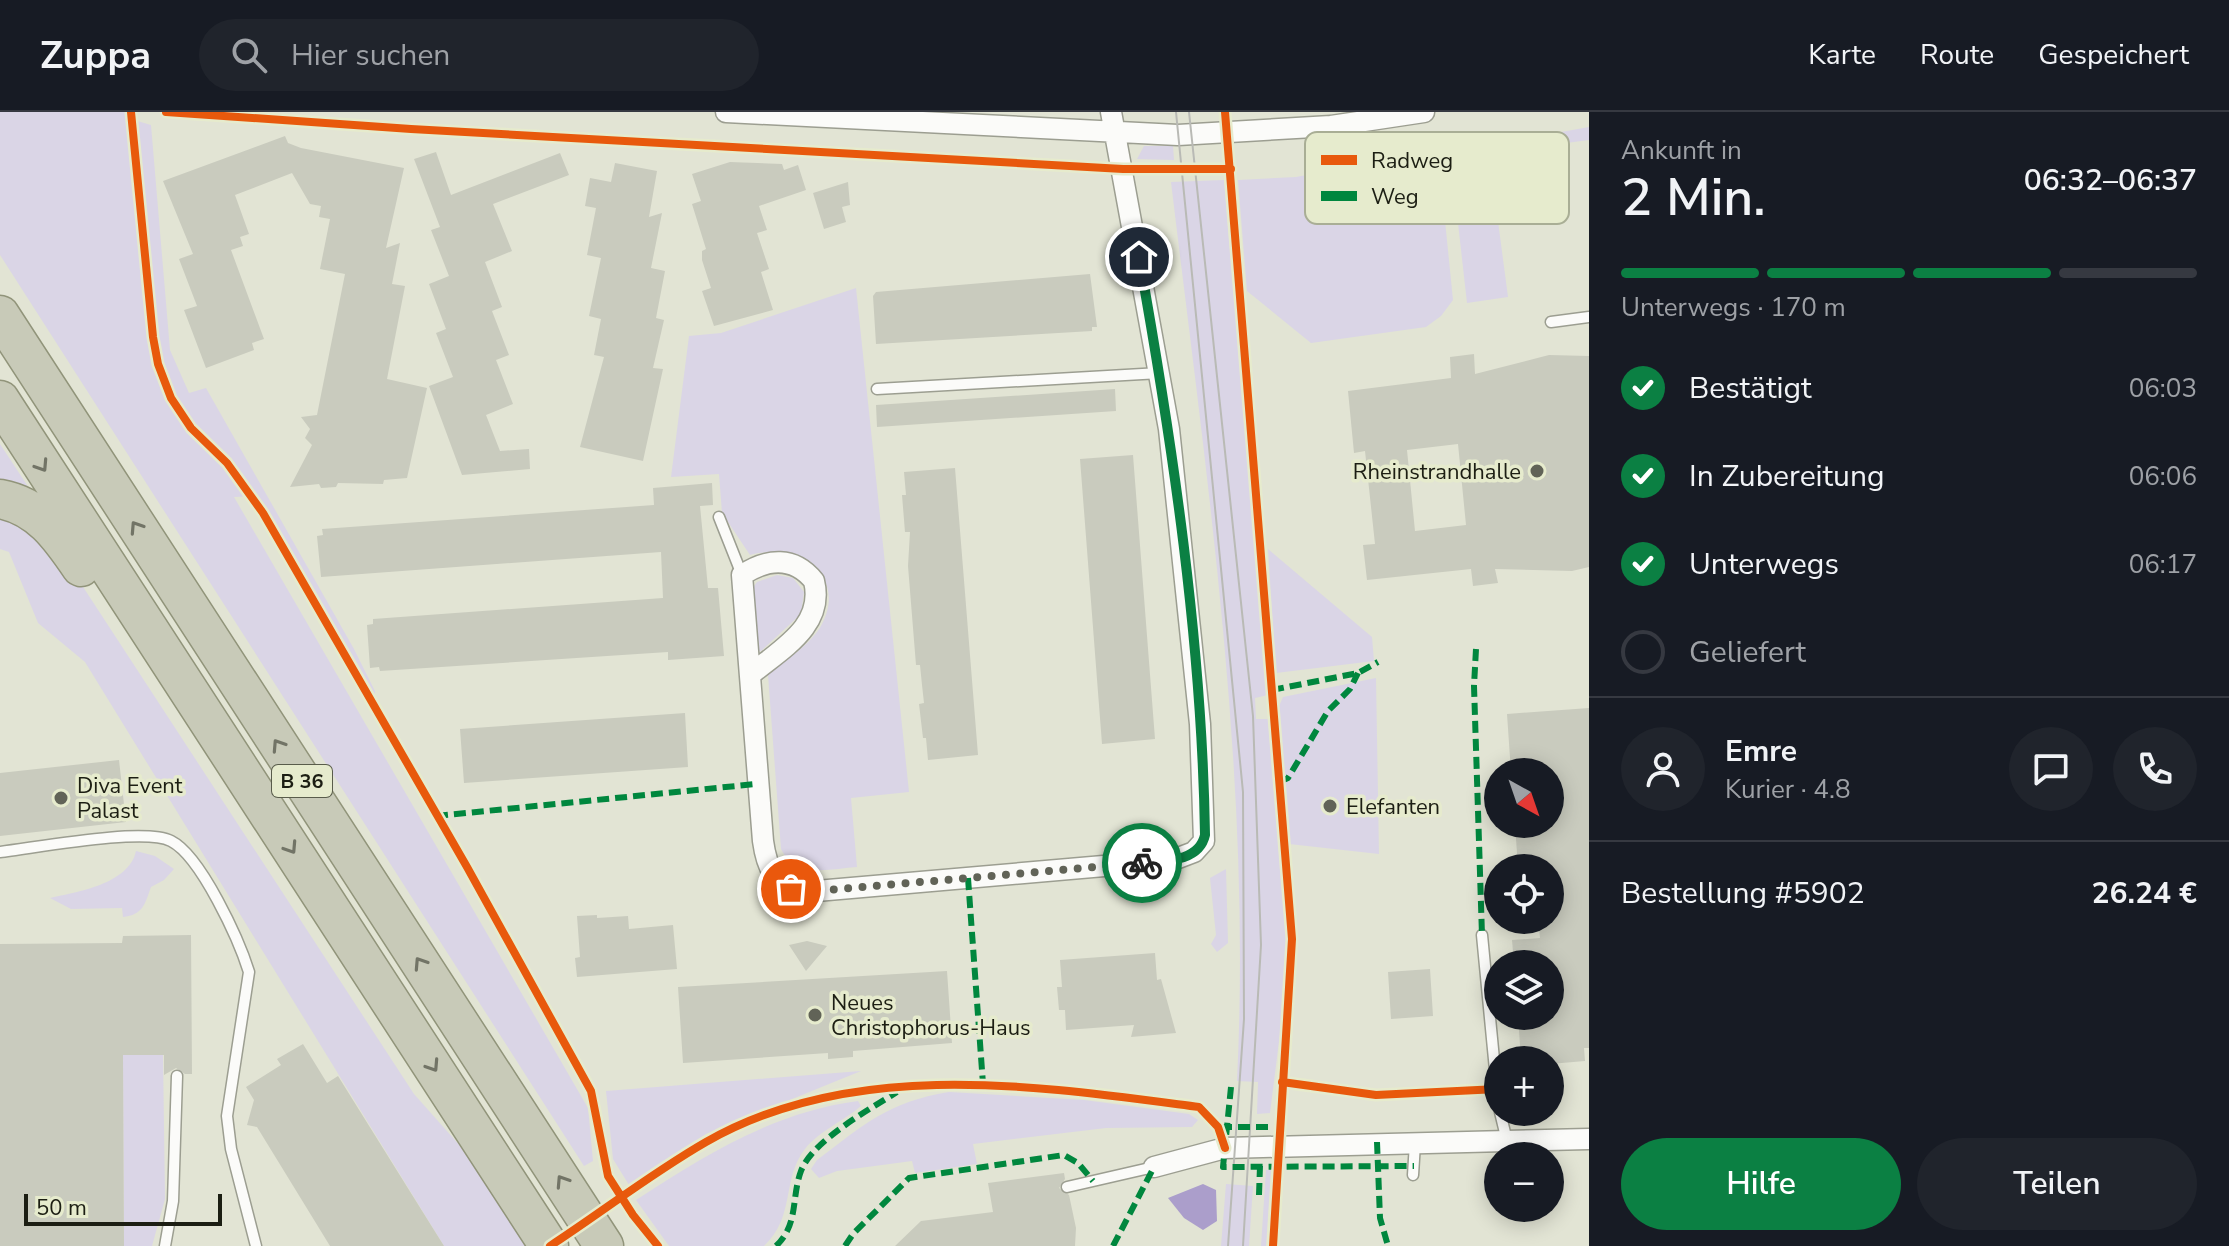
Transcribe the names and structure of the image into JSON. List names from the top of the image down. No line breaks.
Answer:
{"streets":{"highway":["B 36"]},"places":["Rheinstrandhalle","Diva Event Palast","Elefanten","Neues Christophorus-Haus"],"legend":["Radweg","Weg"],"scale_bar":"50 m","north":"bottom right","page":{"header":"Zuppa","search":"Hier suchen","nav":["Karte","Route","Gespeichert"],"heading":["2 Min.","Ankunft in","06:32–06:37"],"panel":["Emre","Kurier · 4.8","Bestellung #5902","26.24 €"],"bar":"Unterwegs · 170 m","list":[["Bestätigt","06:03"],["In Zubereitung","06:06"],["Unterwegs","06:17"],"Geliefert"],"map_buttons":["+","−"],"buttons":["Hilfe","Teilen"],"scale":"50 m"}}
